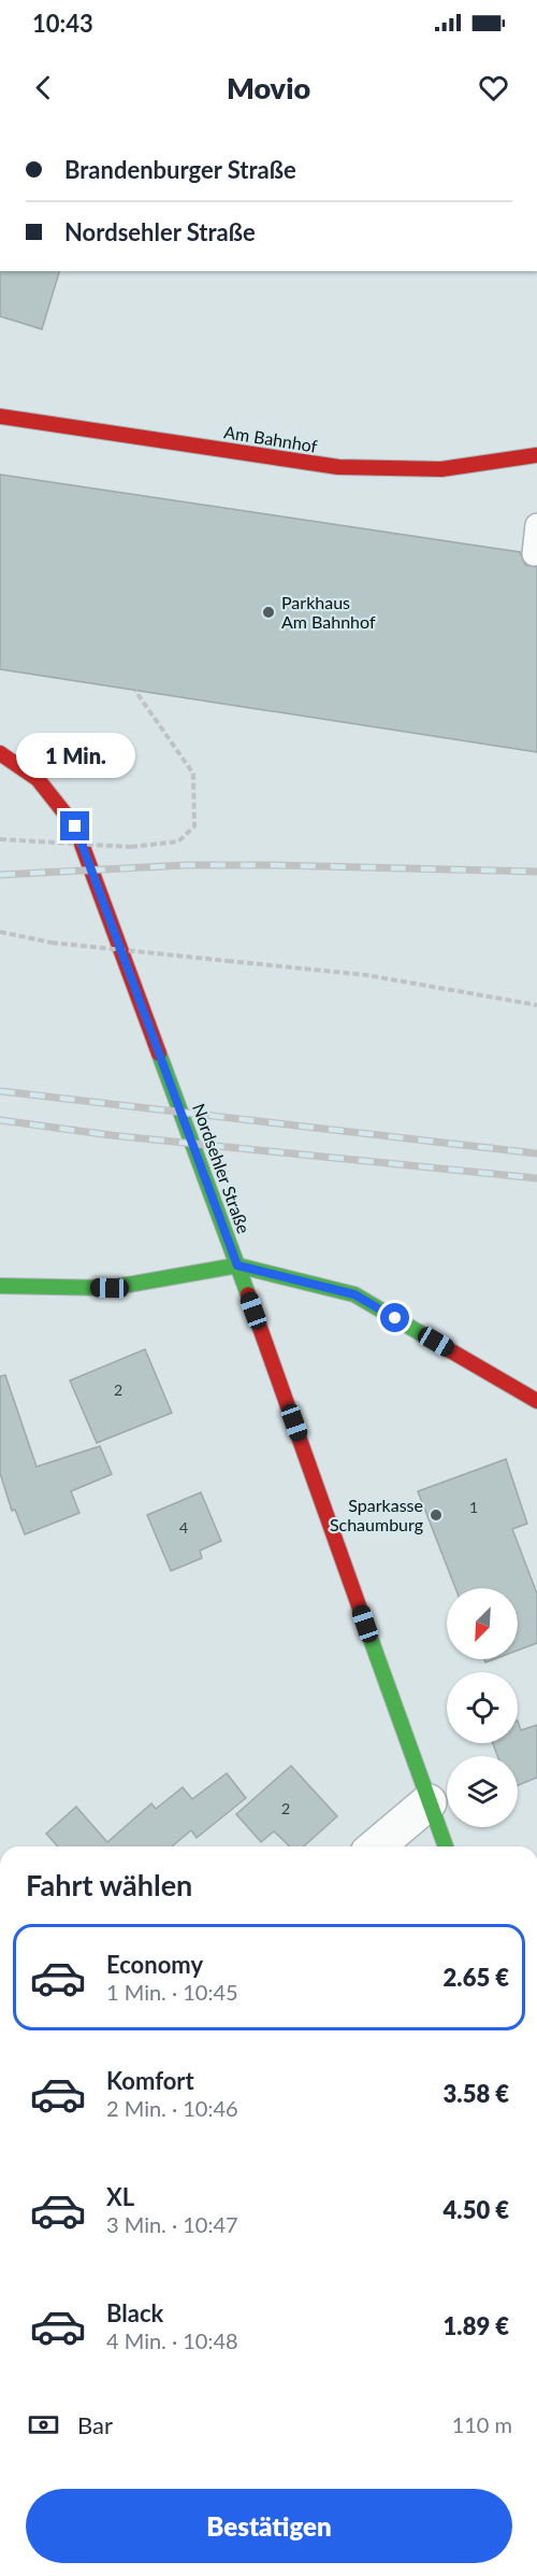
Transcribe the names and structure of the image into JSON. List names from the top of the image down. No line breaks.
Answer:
{"streets":{"main road":["Am Bahnhof","Nordsehler Straße"]},"places":["Parkhaus Am Bahnhof","Sparkasse Schaumburg"],"house_numbers":["2","1","4","2"],"north":"bottom left","page":{"status":"10:43","header":"Movio","banner":["Brandenburger Straße","Nordsehler Straße"],"bubble":"1 Min.","heading":"Fahrt wählen","list":[{"name":"Economy","note":"1 Min. · 10:45","value":"2.65 €"},{"name":"Komfort","note":"2 Min. · 10:46","value":"3.58 €"},{"name":"XL","note":"3 Min. · 10:47","value":"4.50 €"},{"name":"Black","note":"4 Min. · 10:48","value":"1.89 €"}],"pay":["Bar","110 m"],"buttons":"Bestätigen"}}
